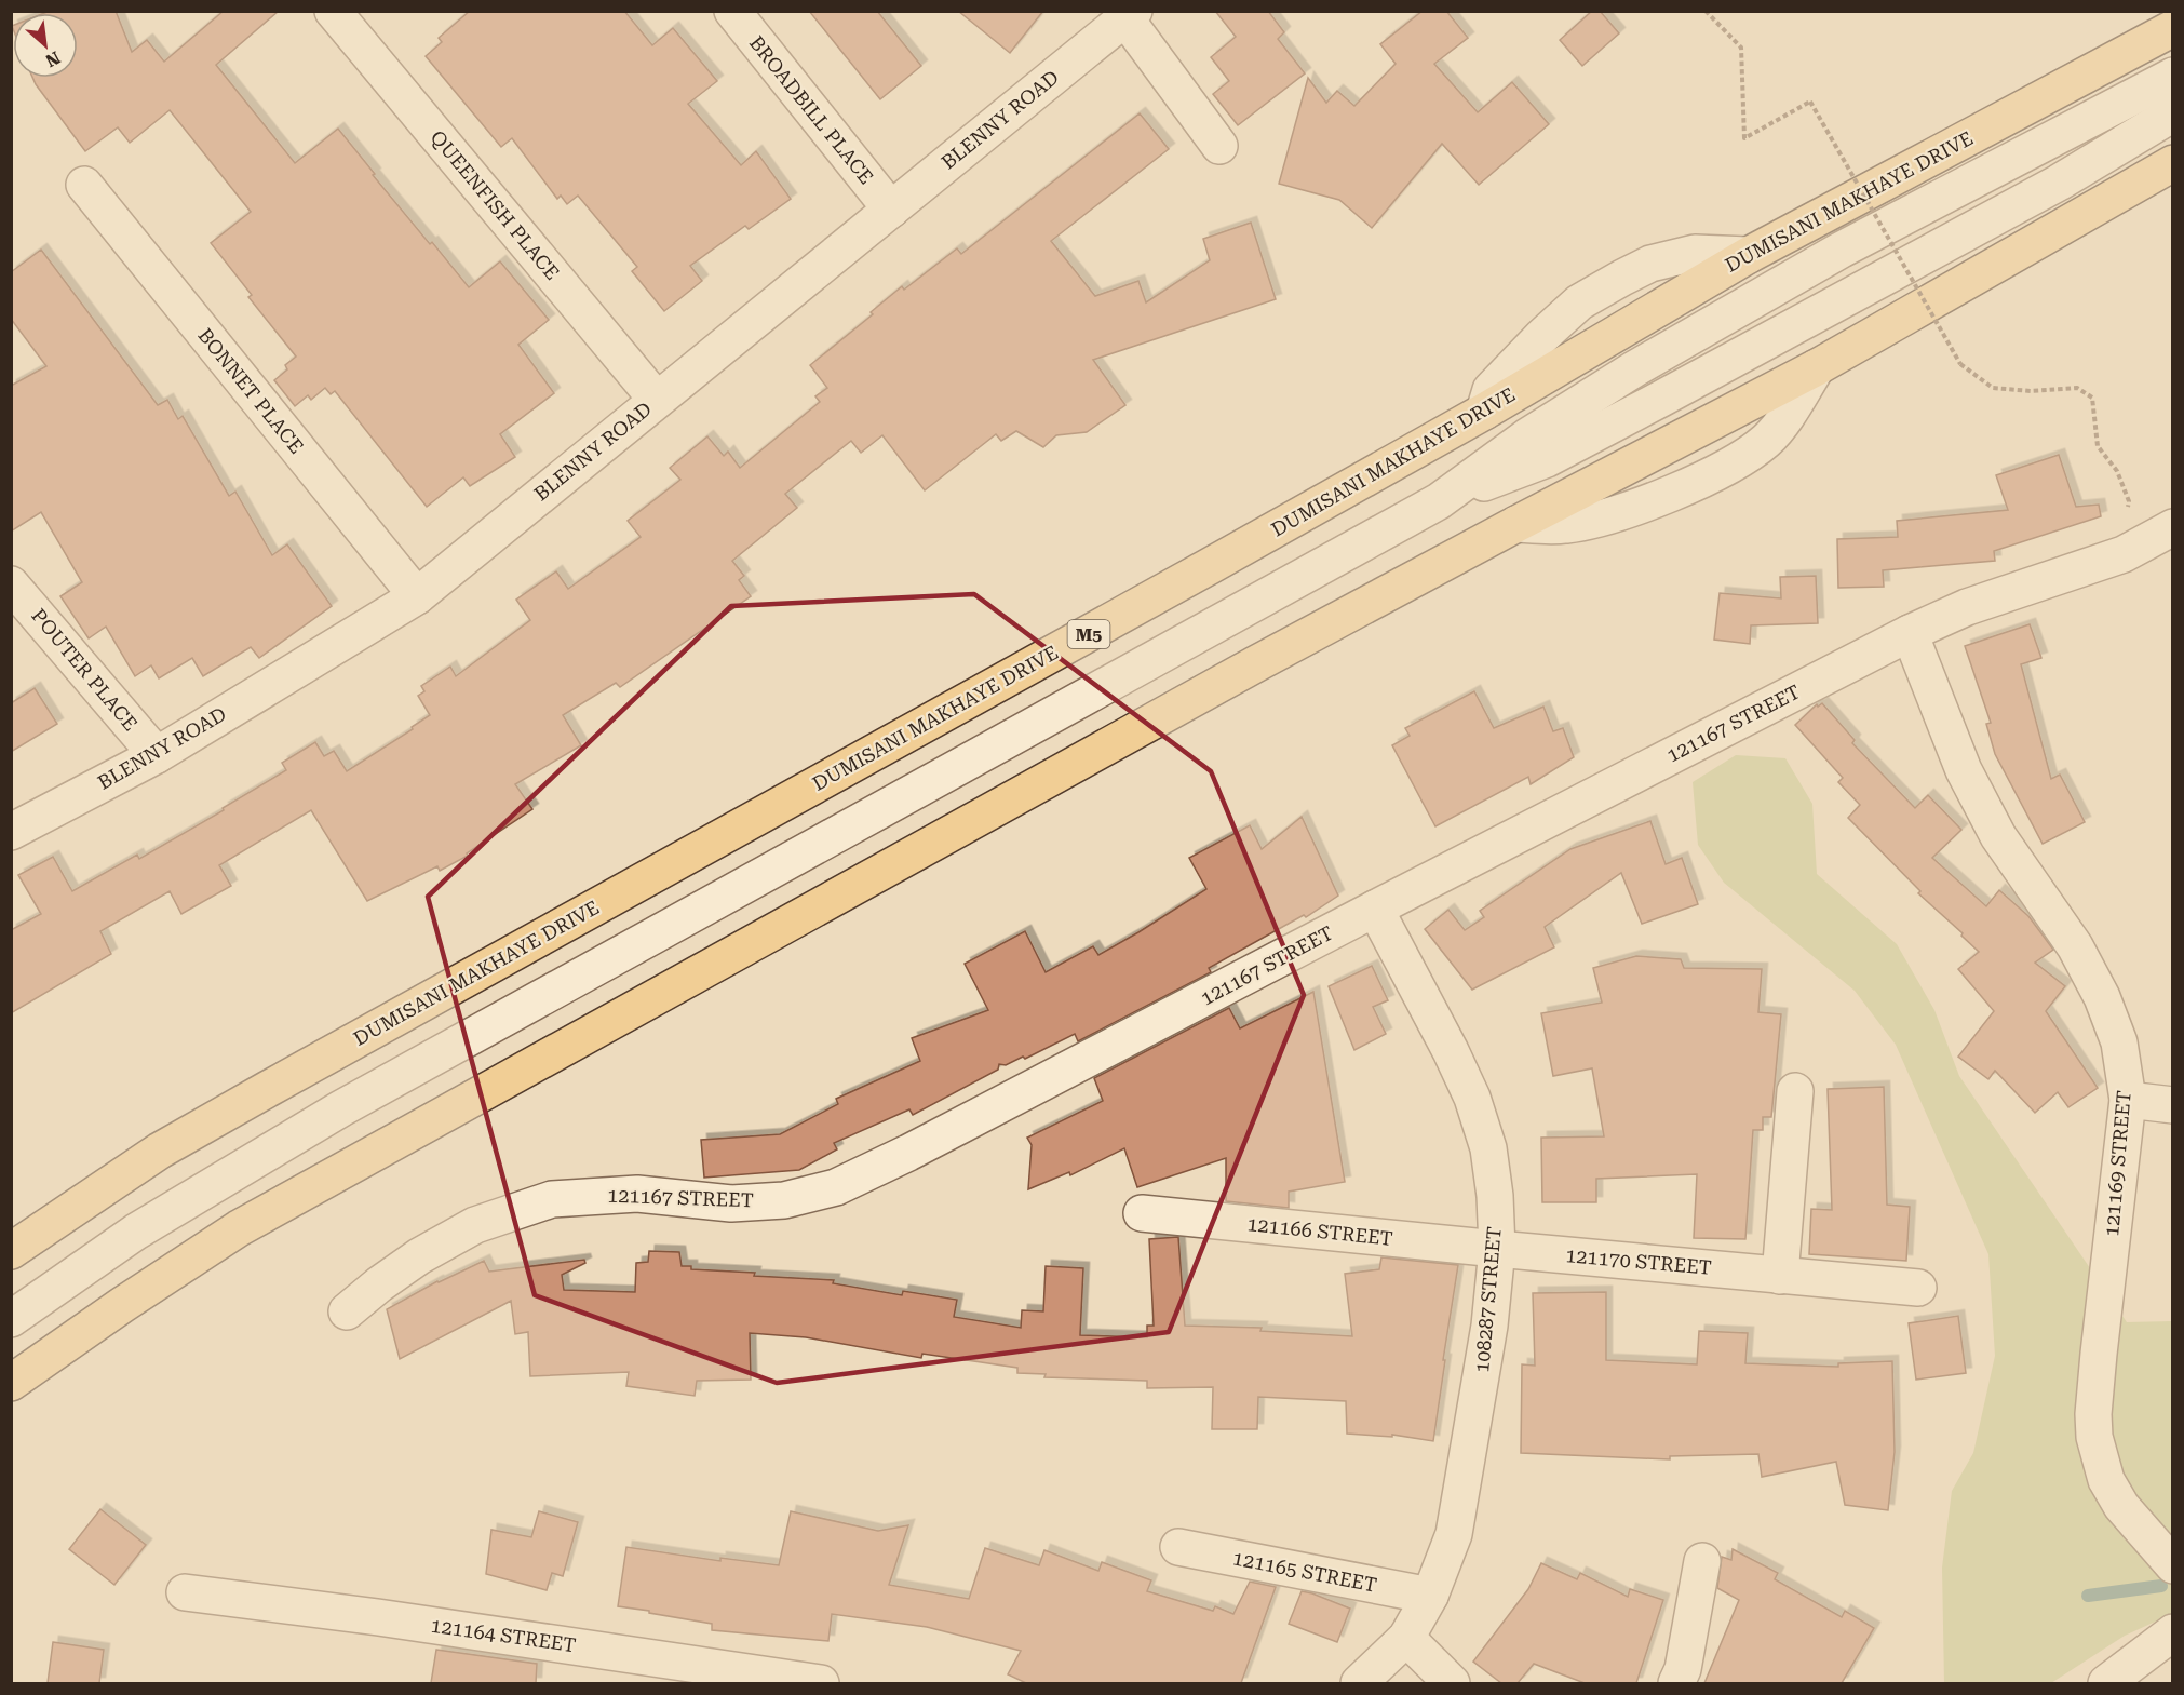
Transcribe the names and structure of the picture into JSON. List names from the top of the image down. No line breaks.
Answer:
{"streets":{"main road":["DUMISANI MAKHAYE DRIVE","M5"],"street":["BROADBILL PLACE","BLENNY ROAD","QUEENFISH PLACE","BONNET PLACE","POUTER PLACE","121167 STREET","121169 STREET","121166 STREET","121170 STREET","108287 STREET","121165 STREET","121164 STREET"]},"crossings":[["BROADBILL PLACE","BLENNY ROAD"],["BLENNY ROAD","QUEENFISH PLACE"],["BLENNY ROAD","BONNET PLACE"],["BLENNY ROAD","POUTER PLACE"],["121167 STREET","121169 STREET"],["121167 STREET","108287 STREET"],["121166 STREET","121170 STREET"],["121166 STREET","108287 STREET"],["121170 STREET","108287 STREET"],["108287 STREET","121165 STREET"]],"north":"bottom right"}
